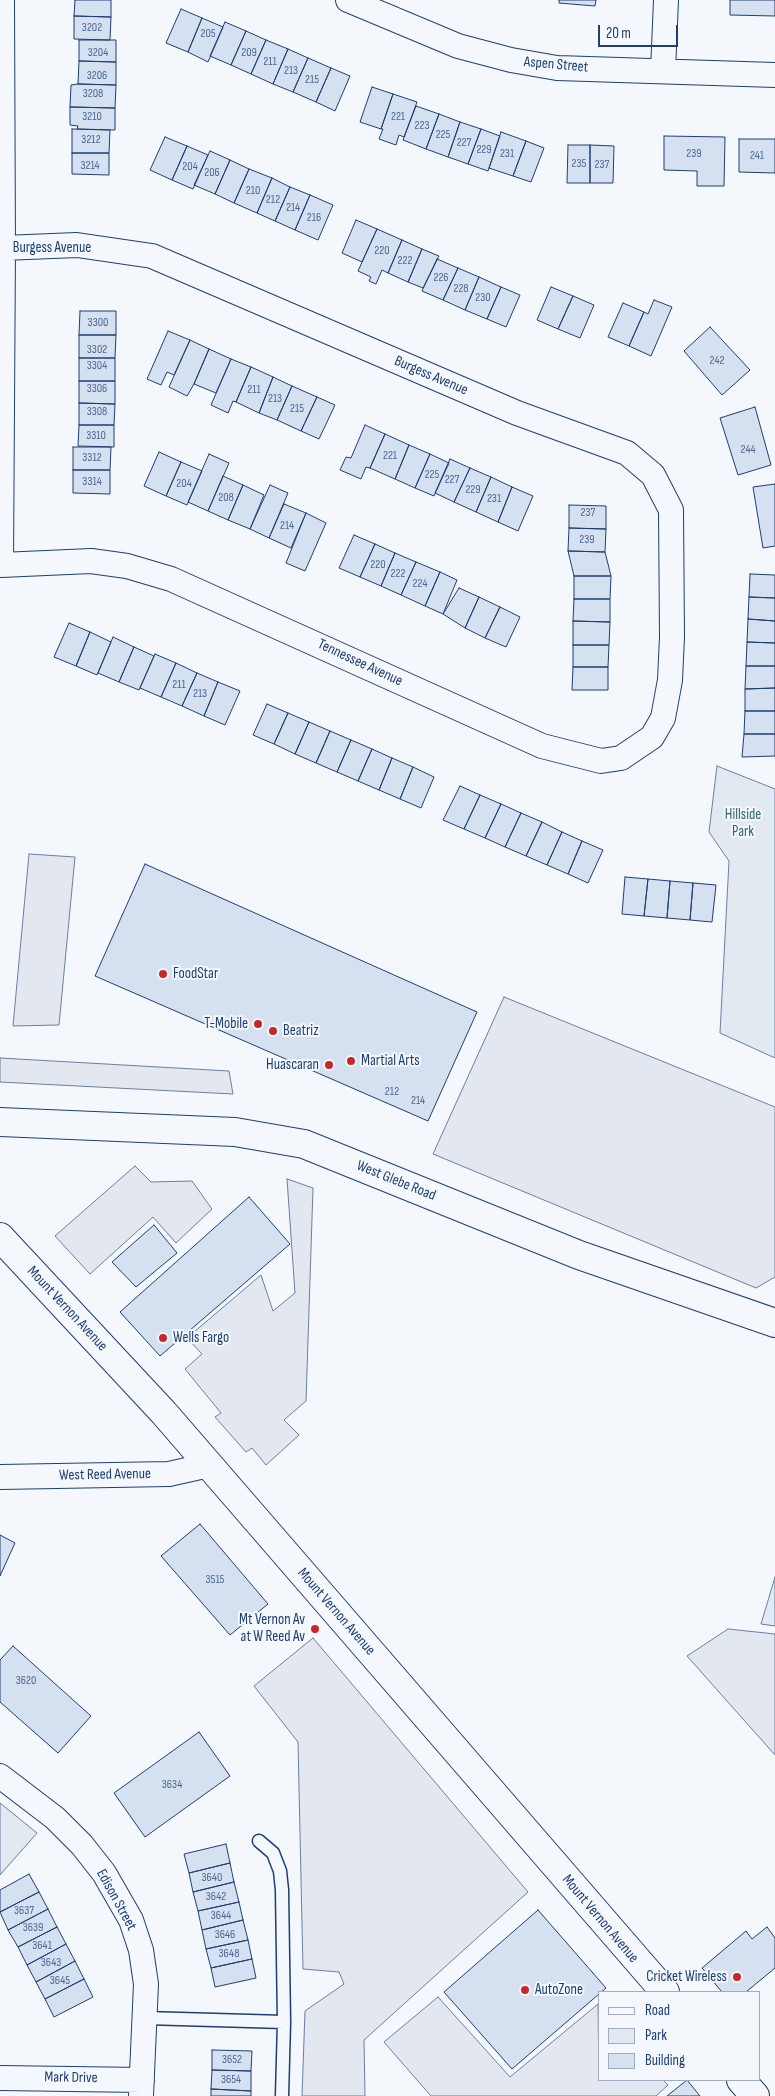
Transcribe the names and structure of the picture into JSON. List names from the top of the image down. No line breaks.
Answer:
{"streets":{"main road":["West Glebe Road","Mount Vernon Avenue"],"street":["Aspen Street","Burgess Avenue","Tennessee Avenue","West Reed Avenue","Edison Street","Mark Drive"]},"crossings":[["Burgess Avenue","Tennessee Avenue"],["Mount Vernon Avenue","West Reed Avenue"],["Edison Street","Mark Drive"]],"parks":["Hillside Park"],"places":["FoodStar","T-Mobile","Beatriz","Martial Arts","Huascaran","Wells Fargo","Mt Vernon Av at W Reed Av","Cricket Wireless","AutoZone"],"house_numbers":["3202","205","3204","209","211","213","3206","215","3208","3210","221","223","225","3212","227","229","231","239","241","235","237","3214","204","206","210","212","214","216","220","222","226","228","230","3300","3302","242","3304","3306","211","213","215","3308","3310","244","221","3312","225","227","3314","204","229","208","231","237","214","239","220","222","224","211","213","212","214","3515","3620","3634","3640","3642","3637","3644","3639","3646","3641","3648","3643","3645","3652","3654"],"legend":["Road","Park","Building"],"scale_bar":"20 m"}
